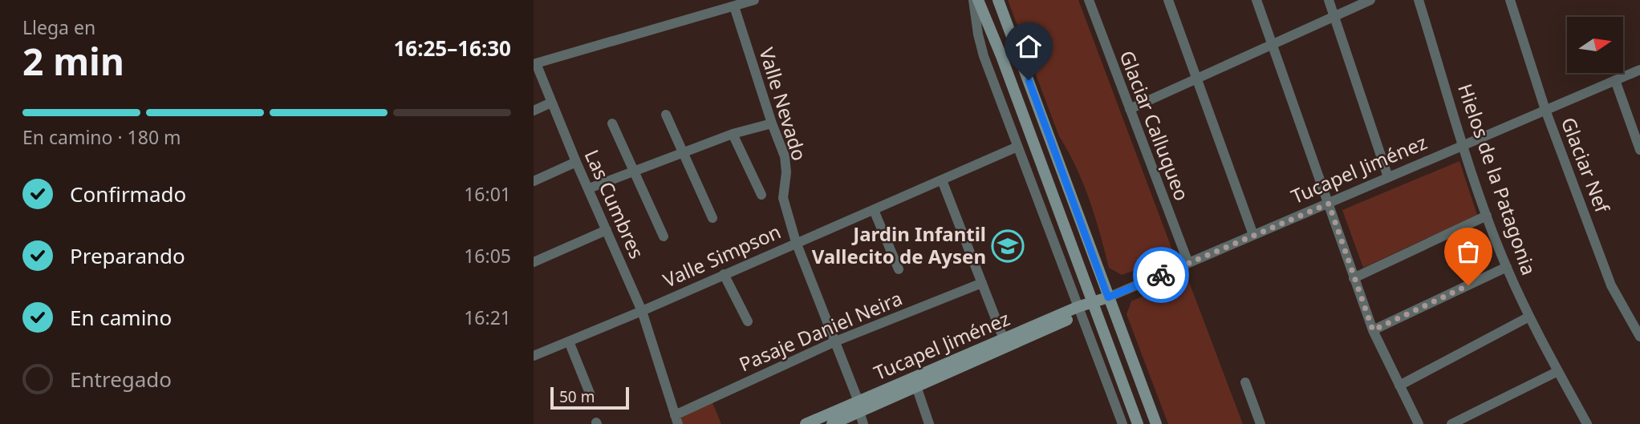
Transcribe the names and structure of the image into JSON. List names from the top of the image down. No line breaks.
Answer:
{"streets":{"main road":["Tucapel Jiménez"],"street":["Valle Nevado","Glaciar Calluqueo","Glaciar Nef","Hielos de la Patagonia","Las Cumbres","Valle Simpson","Pasaje Daniel Neira"]},"crossings":[["Valle Nevado","Tucapel Jiménez"],["Valle Nevado","Las Cumbres"],["Valle Nevado","Valle Simpson"],["Valle Nevado","Pasaje Daniel Neira"],["Glaciar Calluqueo","Tucapel Jiménez"],["Glaciar Nef","Tucapel Jiménez"],["Tucapel Jiménez","Hielos de la Patagonia"],["Las Cumbres","Valle Simpson"],["Las Cumbres","Pasaje Daniel Neira"]],"places":{"school or university":["Jardin Infantil Vallecito de Aysen"]},"scale_bar":"50 m","north":"right","page":{"heading":["2 min","Llega en","16:25–16:30"],"bar":"En camino · 180 m","list":[["Confirmado","16:01"],["Preparando","16:05"],["En camino","16:21"],"Entregado"],"scale":"50 m"}}
